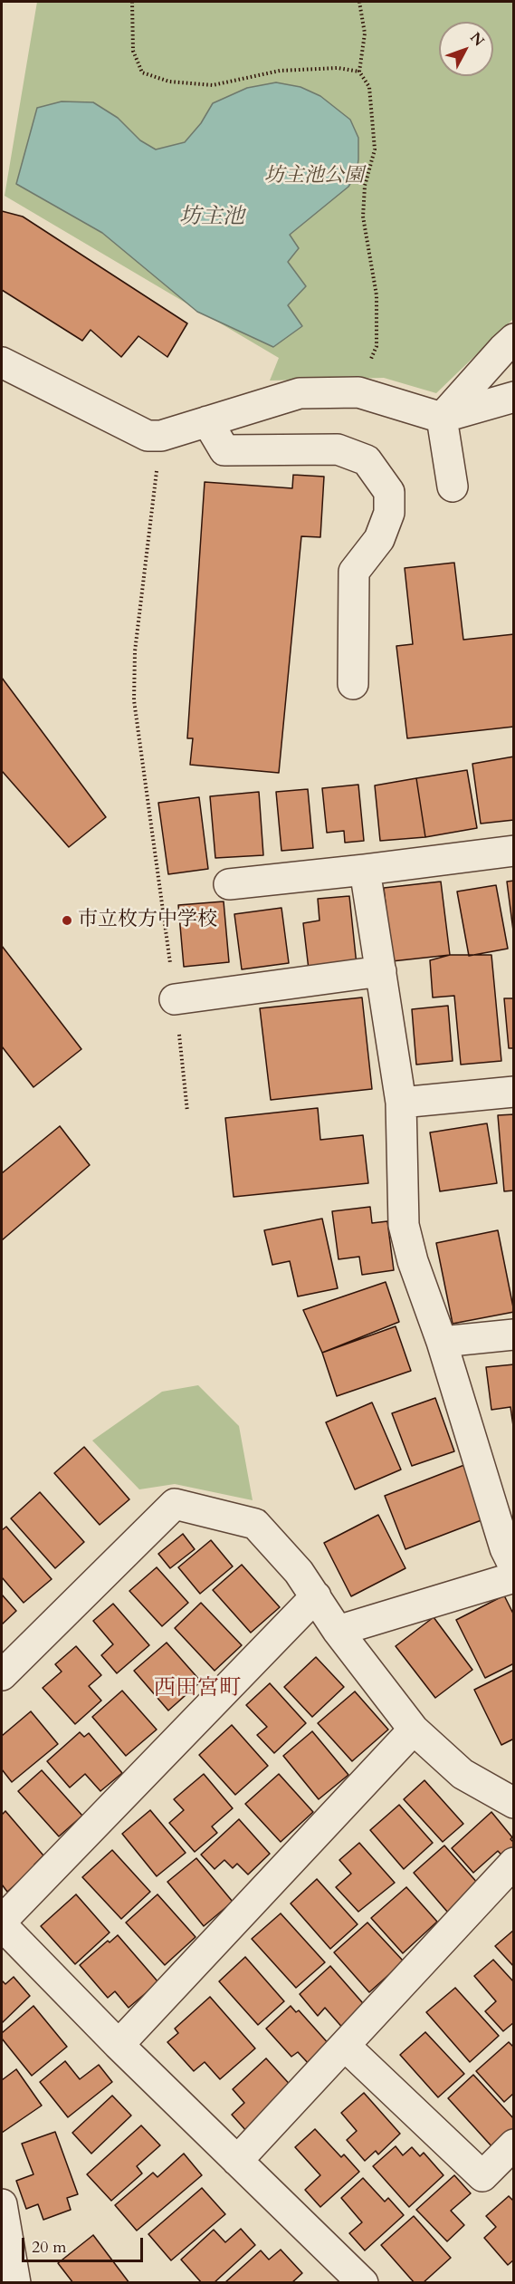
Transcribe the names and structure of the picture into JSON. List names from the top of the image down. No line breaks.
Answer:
{"districts":["西田宮町"],"water":["坊主池"],"parks":["坊主池公園"],"places":["市立枚方中学校"],"scale_bar":"20 m","north":"top right"}
